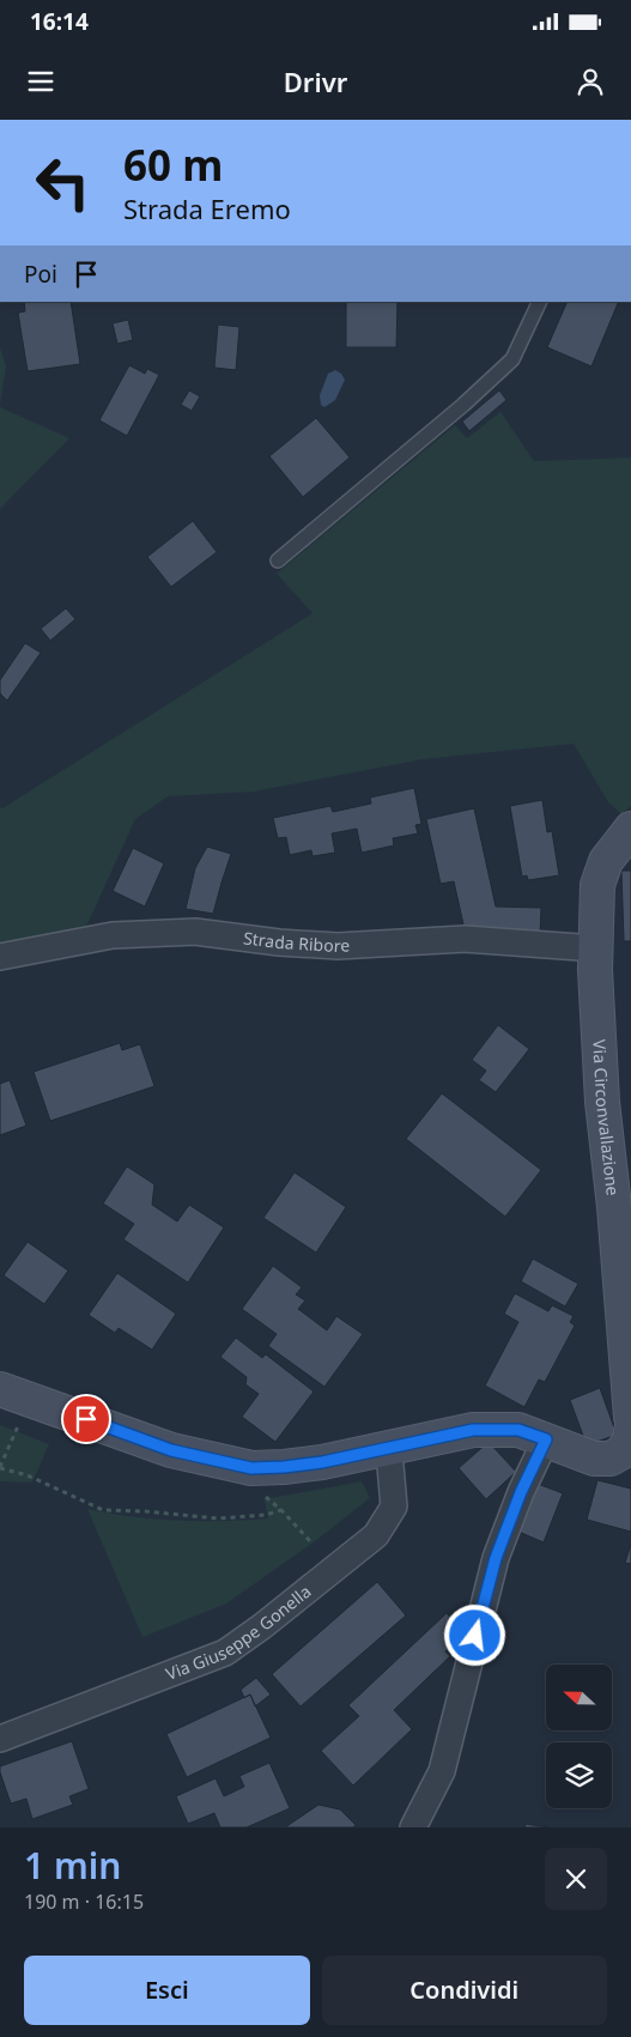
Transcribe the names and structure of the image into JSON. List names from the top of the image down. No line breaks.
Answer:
{"streets":{"main road":["Via Circonvallazione"],"street":["Strada Ribore","Via Giuseppe Gonella"]},"crossings":[["Strada Ribore","Via Circonvallazione"]],"north":"left","page":{"status":"16:14","header":"Drivr","turn":["60 m","Strada Eremo"],"then":"Poi","heading":["1 min","190 m · 16:15"],"buttons":["Esci","Condividi"]}}
